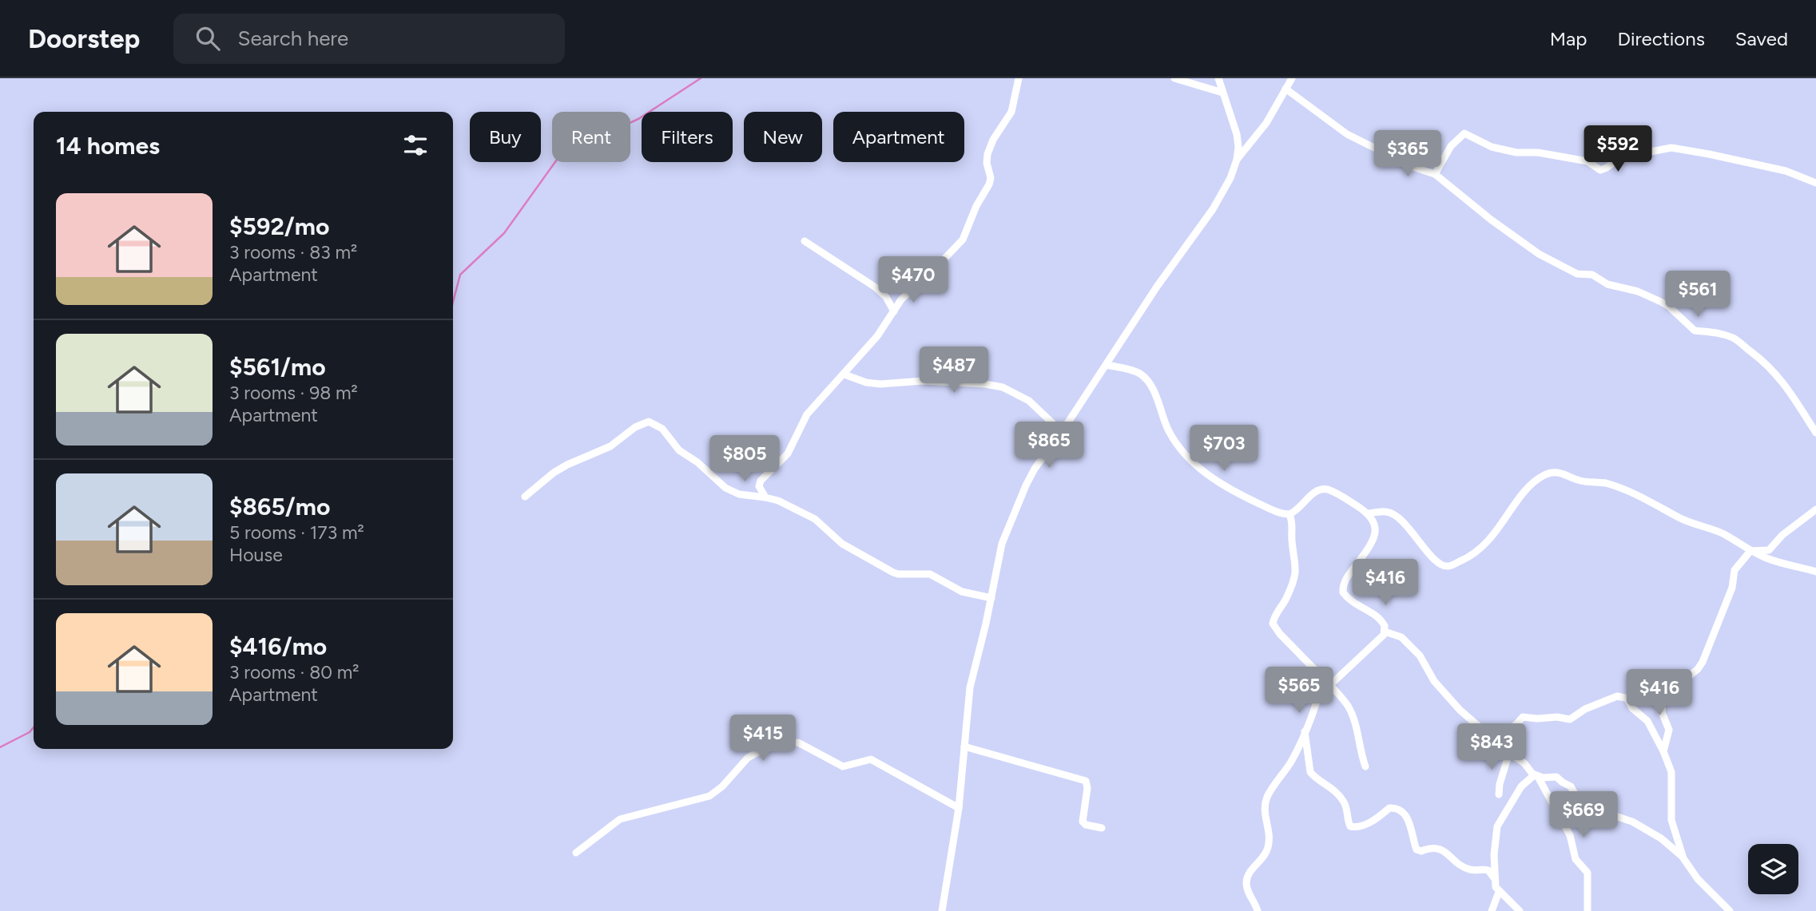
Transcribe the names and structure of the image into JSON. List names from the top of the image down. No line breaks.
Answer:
{"page":{"header":"Doorstep","search":"Search here","nav":["Map","Directions","Saved"],"chip":["Buy","Rent","Filters","New","Apartment"],"heading":"14 homes","price":["$592","$365","$470","$561","$487","$865","$703","$805","$416","$565","$416","$415","$843","$669"],"list":[{"name":"$592/mo","note":"3 rooms · 83 m² · Apartment"},{"name":"$561/mo","note":"3 rooms · 98 m² · Apartment"},{"name":"$865/mo","note":"5 rooms · 173 m² · House"},{"name":"$416/mo","note":"3 rooms · 80 m² · Apartment"}]}}
